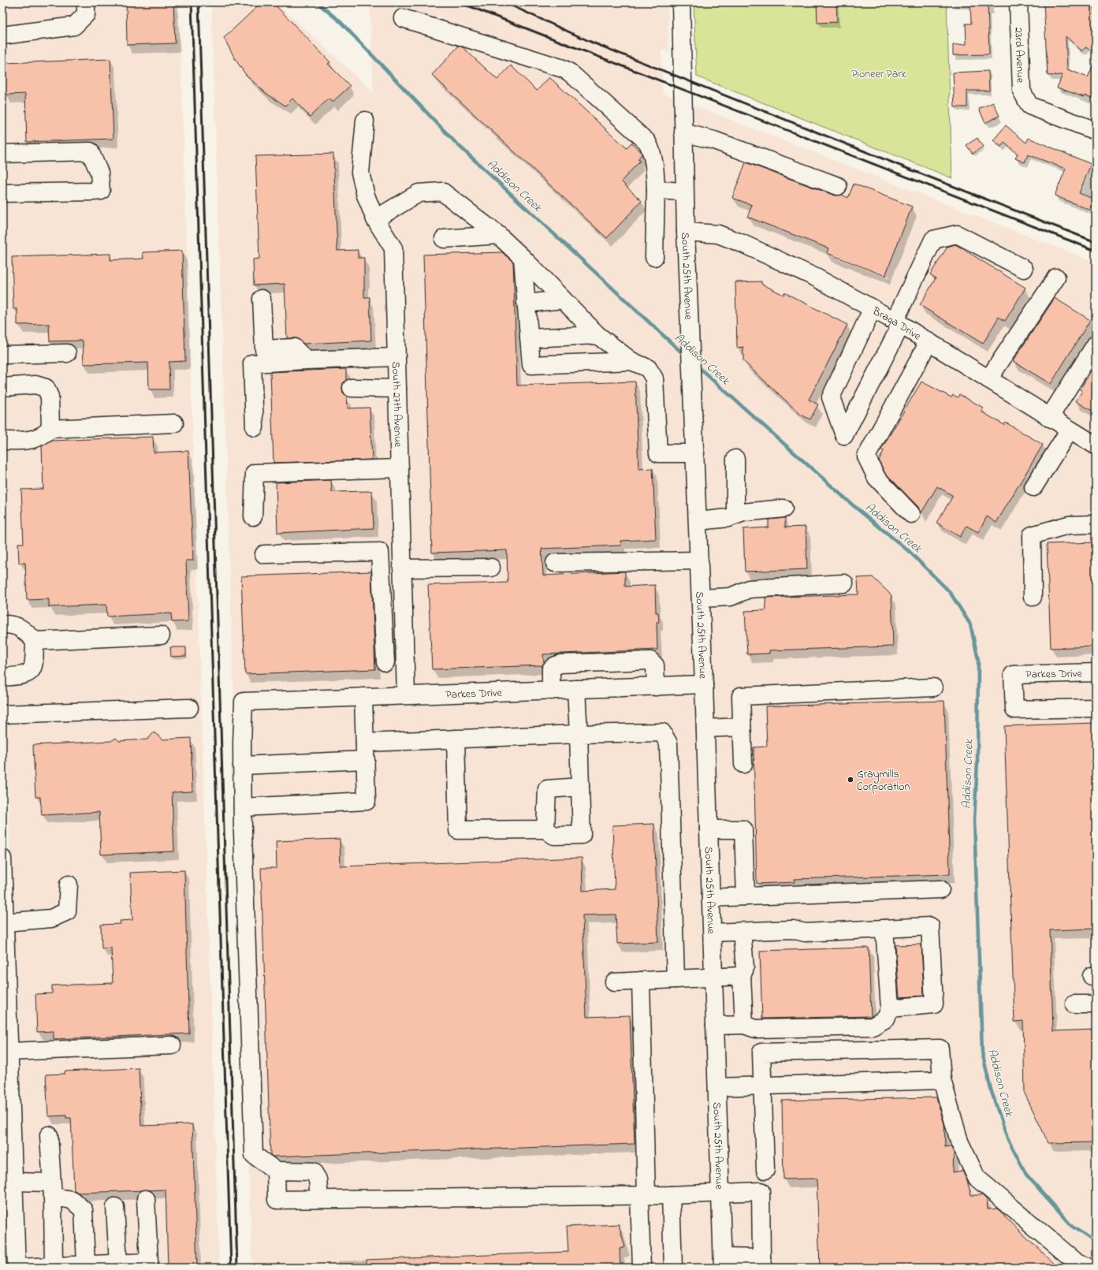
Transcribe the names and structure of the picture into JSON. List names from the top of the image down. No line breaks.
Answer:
{"streets":{"street":["23rd Avenue","South 25th Avenue","Braga Drive","South 27th Avenue","Parkes Drive"]},"crossings":[["South 25th Avenue","Braga Drive"],["South 25th Avenue","Parkes Drive"],["South 27th Avenue","Parkes Drive"]],"water":["Addison Creek"],"parks":["Pioneer Park"],"places":["Graymills Corporation"]}
